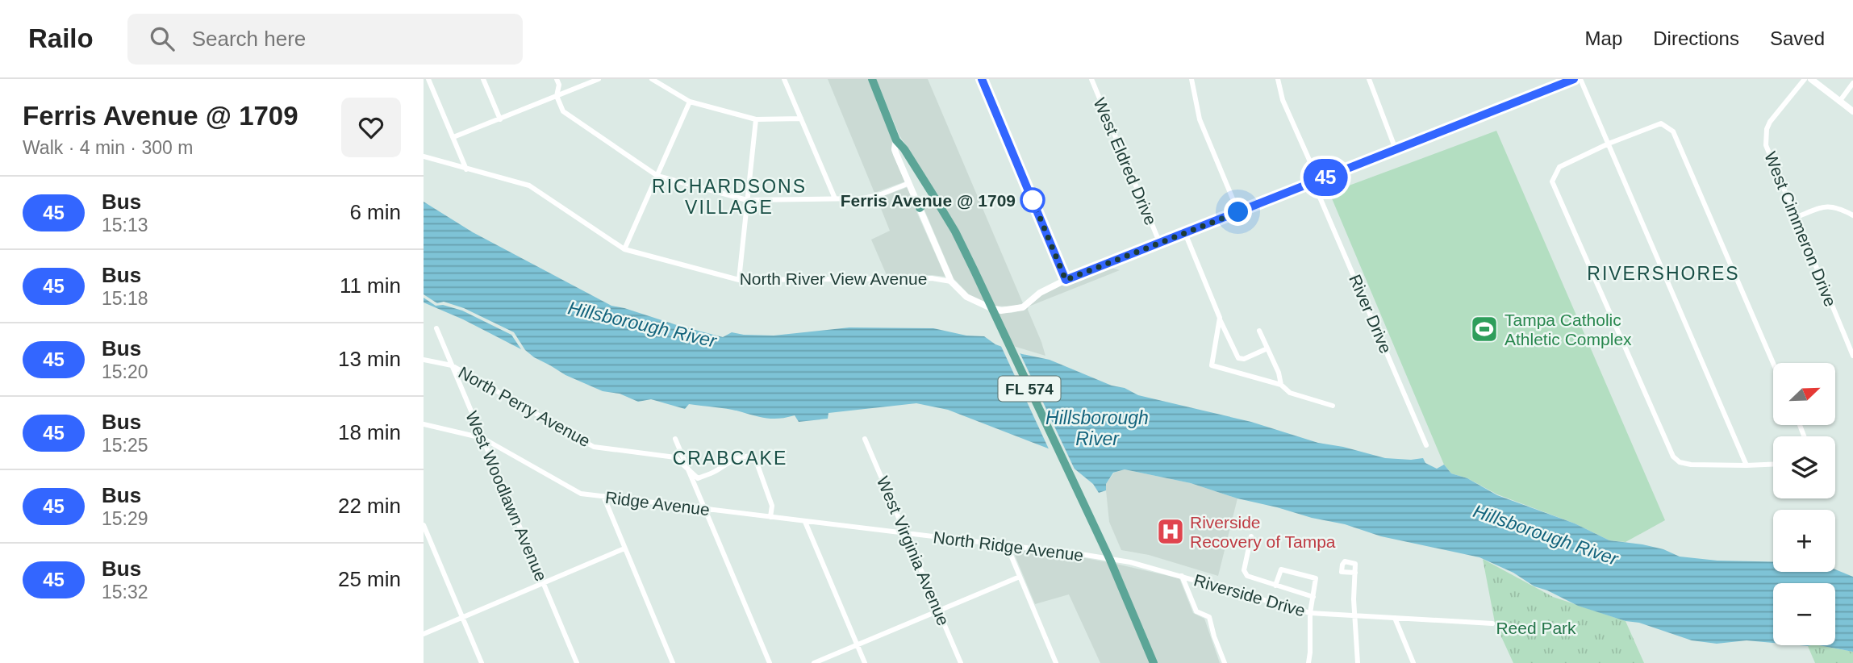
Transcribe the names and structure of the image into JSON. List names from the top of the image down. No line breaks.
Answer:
{"streets":{"main road":["FL 574"],"street":["West Eldred Drive","West Cimmeron Drive","North River View Avenue","River Drive","North Perry Avenue","West Woodlawn Avenue","Ridge Avenue","North Ridge Avenue","West Virginia Avenue","Riverside Drive"]},"crossings":[["FL 574","North Ridge Avenue"],["FL 574","Riverside Drive"],["North Perry Avenue","West Woodlawn Avenue"],["West Woodlawn Avenue","Ridge Avenue"],["Ridge Avenue","North Ridge Avenue"],["Ridge Avenue","West Virginia Avenue"],["North Ridge Avenue","West Virginia Avenue"],["North Ridge Avenue","Riverside Drive"]],"districts":["RICHARDSONS VILLAGE","RIVERSHORES","CRABCAKE"],"water":["Hillsborough River"],"parks":["Reed Park"],"places":{"other":["Ferris Avenue @ 1709"],"sports":["Tampa Catholic Athletic Complex"],"hospital":["Riverside Recovery of Tampa"]},"lines":["bus line 45"],"north":"top right","page":{"header":"Railo","search":"Search here","nav":["Map","Directions","Saved"],"heading":["Ferris Avenue @ 1709","Walk · 4 min · 300 m"],"on_map":"45","list":[{"mark":"45","name":"Bus","note":"15:13","value":"6 min"},{"mark":"45","name":"Bus","note":"15:18","value":"11 min"},{"mark":"45","name":"Bus","note":"15:20","value":"13 min"},{"mark":"45","name":"Bus","note":"15:25","value":"18 min"},{"mark":"45","name":"Bus","note":"15:29","value":"22 min"},{"mark":"45","name":"Bus","note":"15:32","value":"25 min"}],"map_buttons":["+","−"]}}
